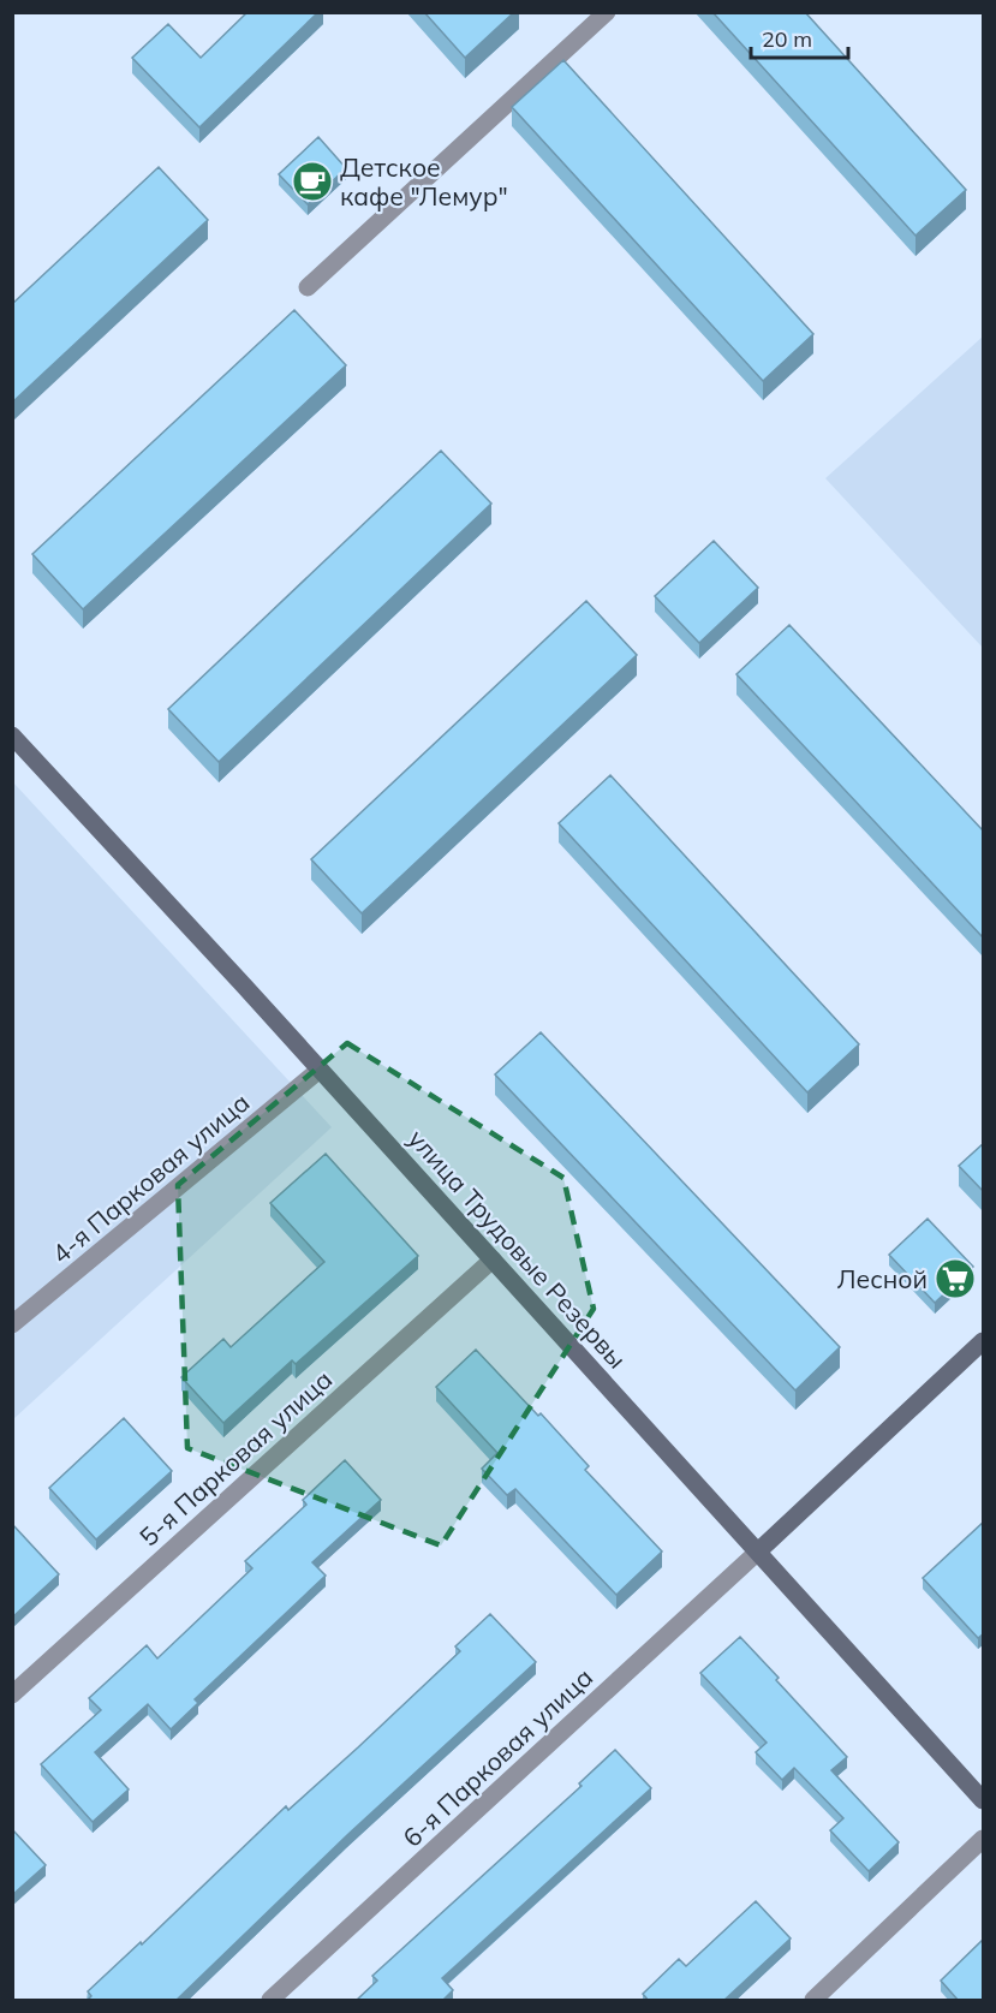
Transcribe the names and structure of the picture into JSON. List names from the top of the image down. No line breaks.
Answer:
{"streets":{"main road":["улица Трудовые Резервы"],"street":["4-я Парковая улица","5-я Парковая улица","6-я Парковая улица"]},"crossings":[["4-я Парковая улица","улица Трудовые Резервы"],["улица Трудовые Резервы","5-я Парковая улица"],["улица Трудовые Резервы","6-я Парковая улица"]],"places":{"cafe":["Детское кафе \"Лемур\""],"supermarket":["Лесной"]},"scale_bar":"20 m"}
